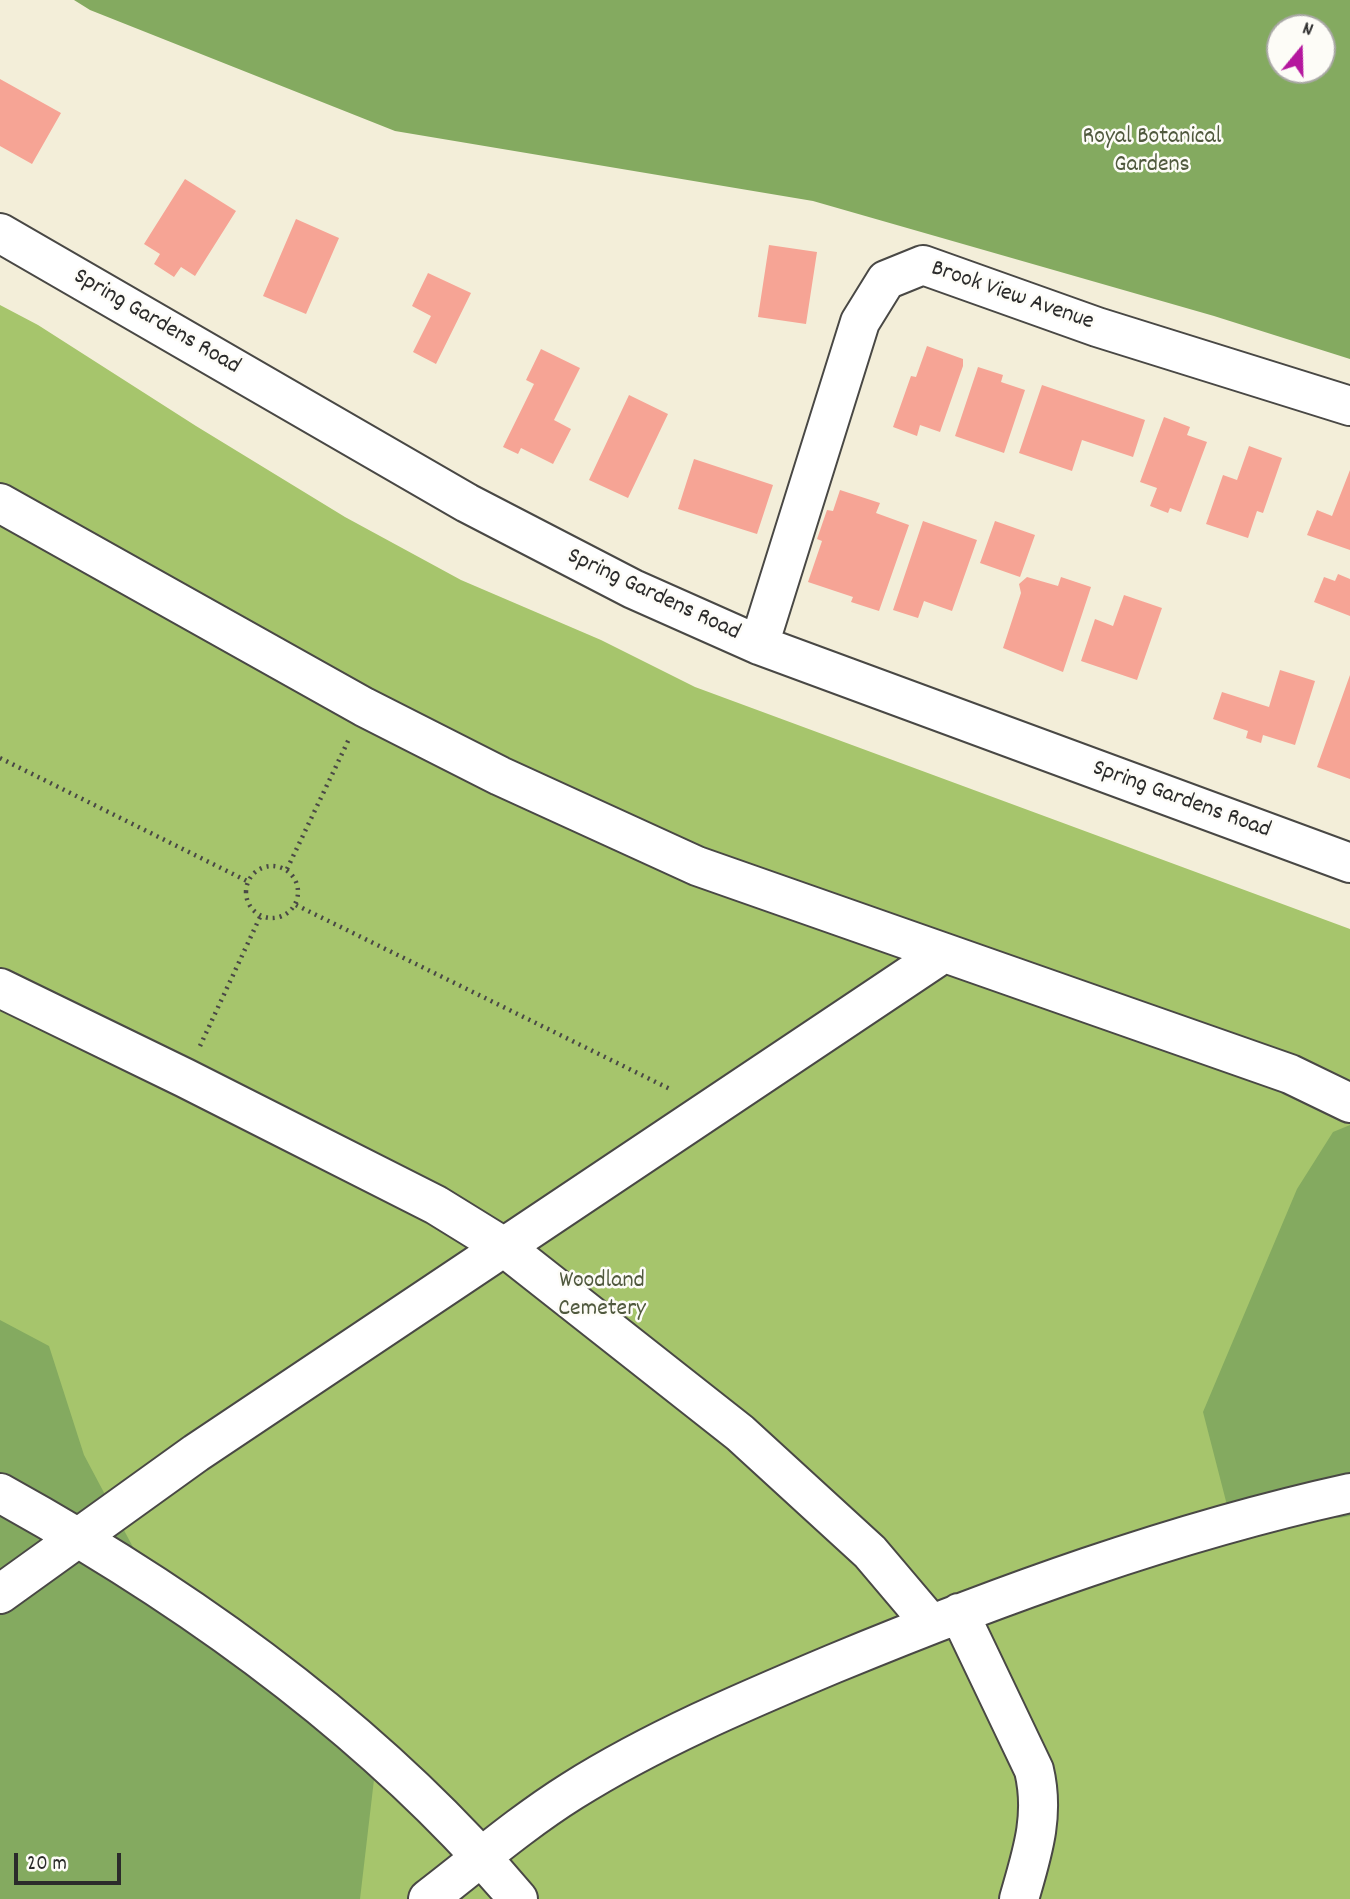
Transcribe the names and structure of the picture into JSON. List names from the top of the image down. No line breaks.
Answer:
{"streets":{"street":["Brook View Avenue","Spring Gardens Road"]},"crossings":[["Brook View Avenue","Spring Gardens Road"]],"parks":["Royal Botanical Gardens","Woodland Cemetery"],"scale_bar":"20 m","north":"top"}
